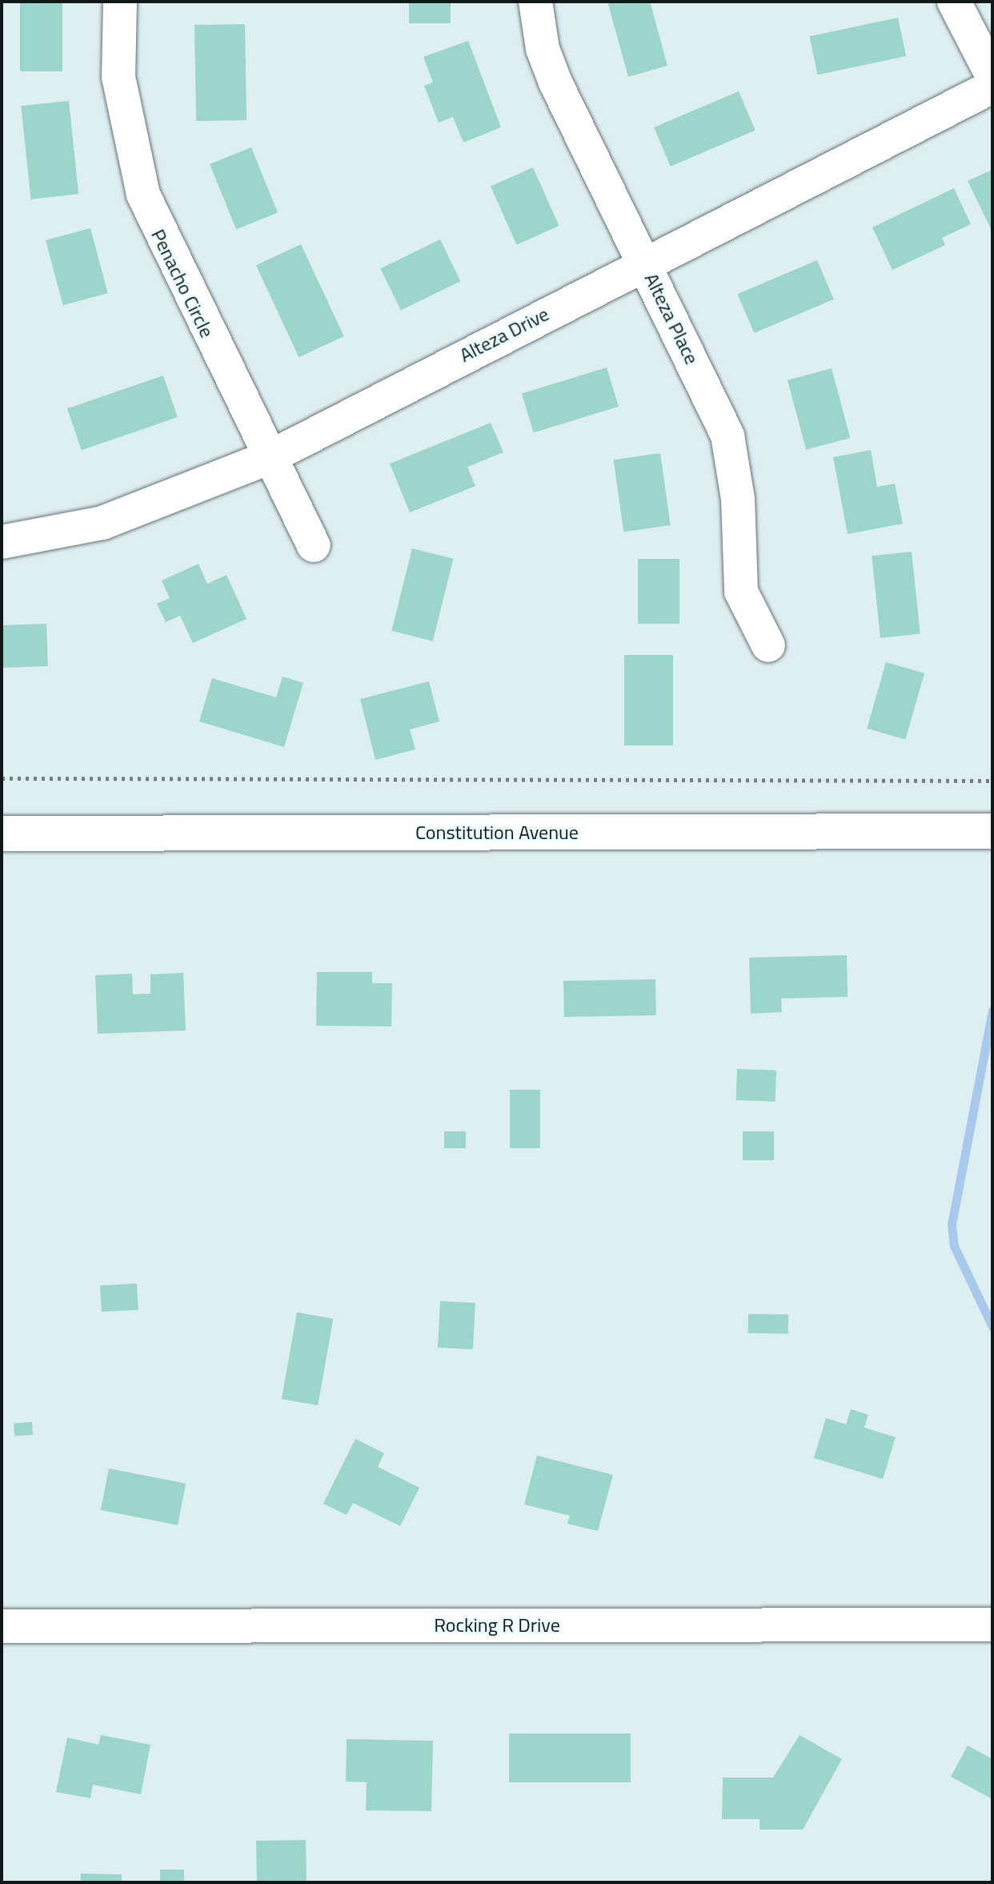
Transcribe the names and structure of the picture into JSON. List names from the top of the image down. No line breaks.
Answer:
{"streets":{"main road":["Constitution Avenue"],"street":["Penacho Circle","Alteza Place","Alteza Drive","Rocking R Drive"]},"crossings":[["Penacho Circle","Alteza Drive"],["Alteza Place","Alteza Drive"]]}
